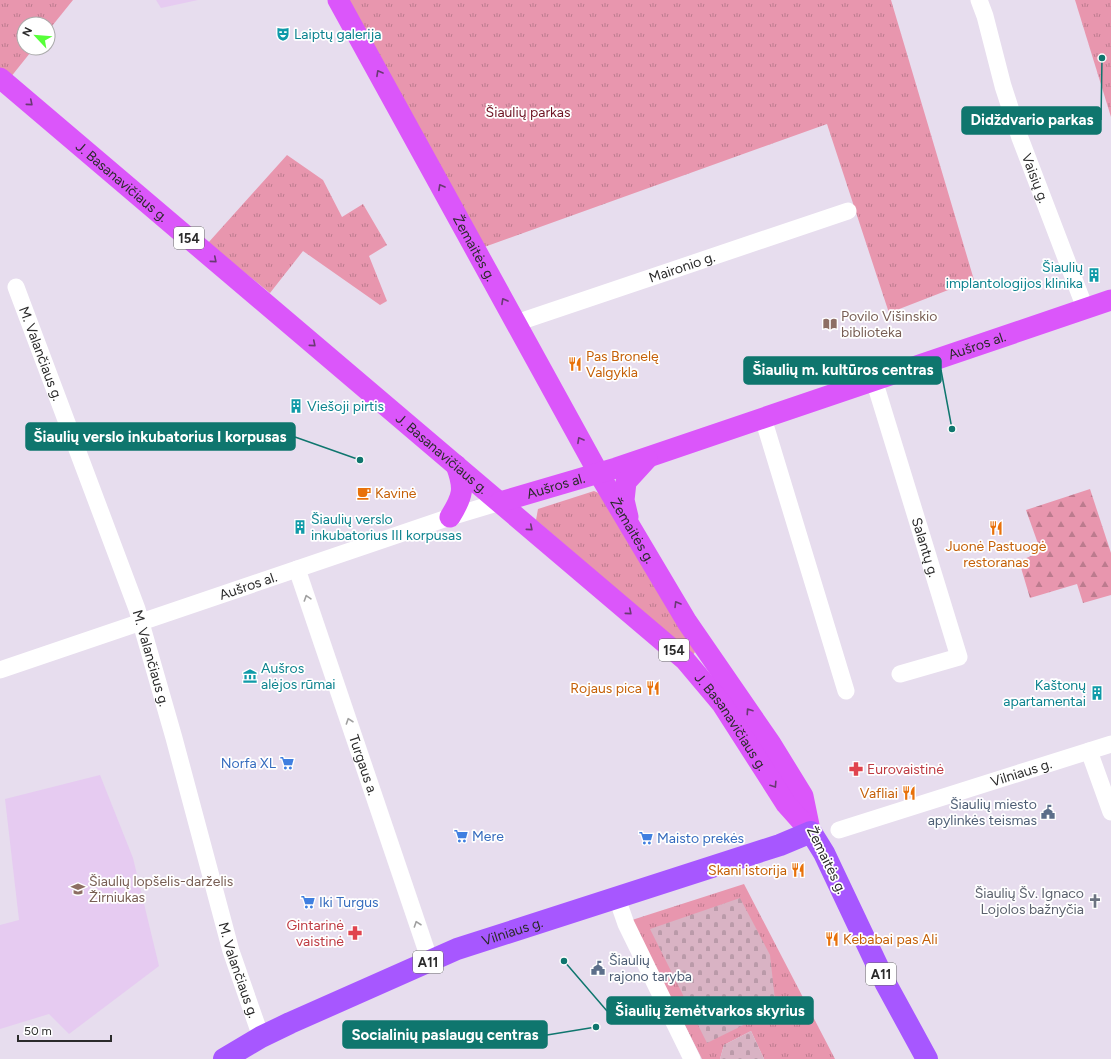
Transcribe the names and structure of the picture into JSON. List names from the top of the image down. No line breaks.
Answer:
{"streets":{"highway":["Žemaitės g.","Vilniaus g.","A11"],"main road":["J. Basanavičiaus g.","154","Aušros al."],"street":["Vaisių g.","Maironio g.","M. Valančiaus g.","Salantų g.","Turgaus a."]},"crossings":[["Vaisių g.","Aušros al."],["J. Basanavičiaus g.","Žemaitės g."],["J. Basanavičiaus g.","Aušros al."],["J. Basanavičiaus g.","Vilniaus g."],["Žemaitės g.","Maironio g."],["Žemaitės g.","Aušros al."],["Žemaitės g.","Vilniaus g."],["Aušros al.","M. Valančiaus g."],["Aušros al.","Salantų g."],["Aušros al.","Turgaus a."],["M. Valančiaus g.","Vilniaus g."],["Turgaus a.","Vilniaus g."]],"one_way":["J. Basanavičiaus g.","Žemaitės g.","Turgaus a."],"parks":["Šiaulių parkas"],"places":{"theatre":["Laiptų galerija"],"other":["Didždvario parkas","Šiaulių m. kultūros centras","Šiaulių verslo inkubatorius I korpusas","Šiaulių žemėtvarkos skyrius","Socialinių paslaugų centras"],"building":["Šiaulių implantologijos klinika","Viešoji pirtis","Šiaulių verslo inkubatorius III korpusas","Kaštonų apartamentai"],"library":["Povilo Višinskio biblioteka"],"restaurant":["Pas Bronelę Valgykla","Juonė Pastuogė restoranas","Rojaus pica","Vafliai","Skani istorija","Kebabai pas Ali"],"cafe":["Kavinė"],"museum":["Aušros alėjos rūmai"],"supermarket":["Norfa XL","Mere","Maisto prekės","Iki Turgus"],"pharmacy":["Eurovaistinė","Gintarinė vaistinė"],"public building":["Šiaulių miesto apylinkės teismas","Šiaulių rajono taryba"],"school or university":["Šiaulių lopšelis-darželis Žirniukas"],"church":["Šiaulių Šv. Ignaco Lojolos bažnyčia"]},"scale_bar":"50 m","north":"top left"}
